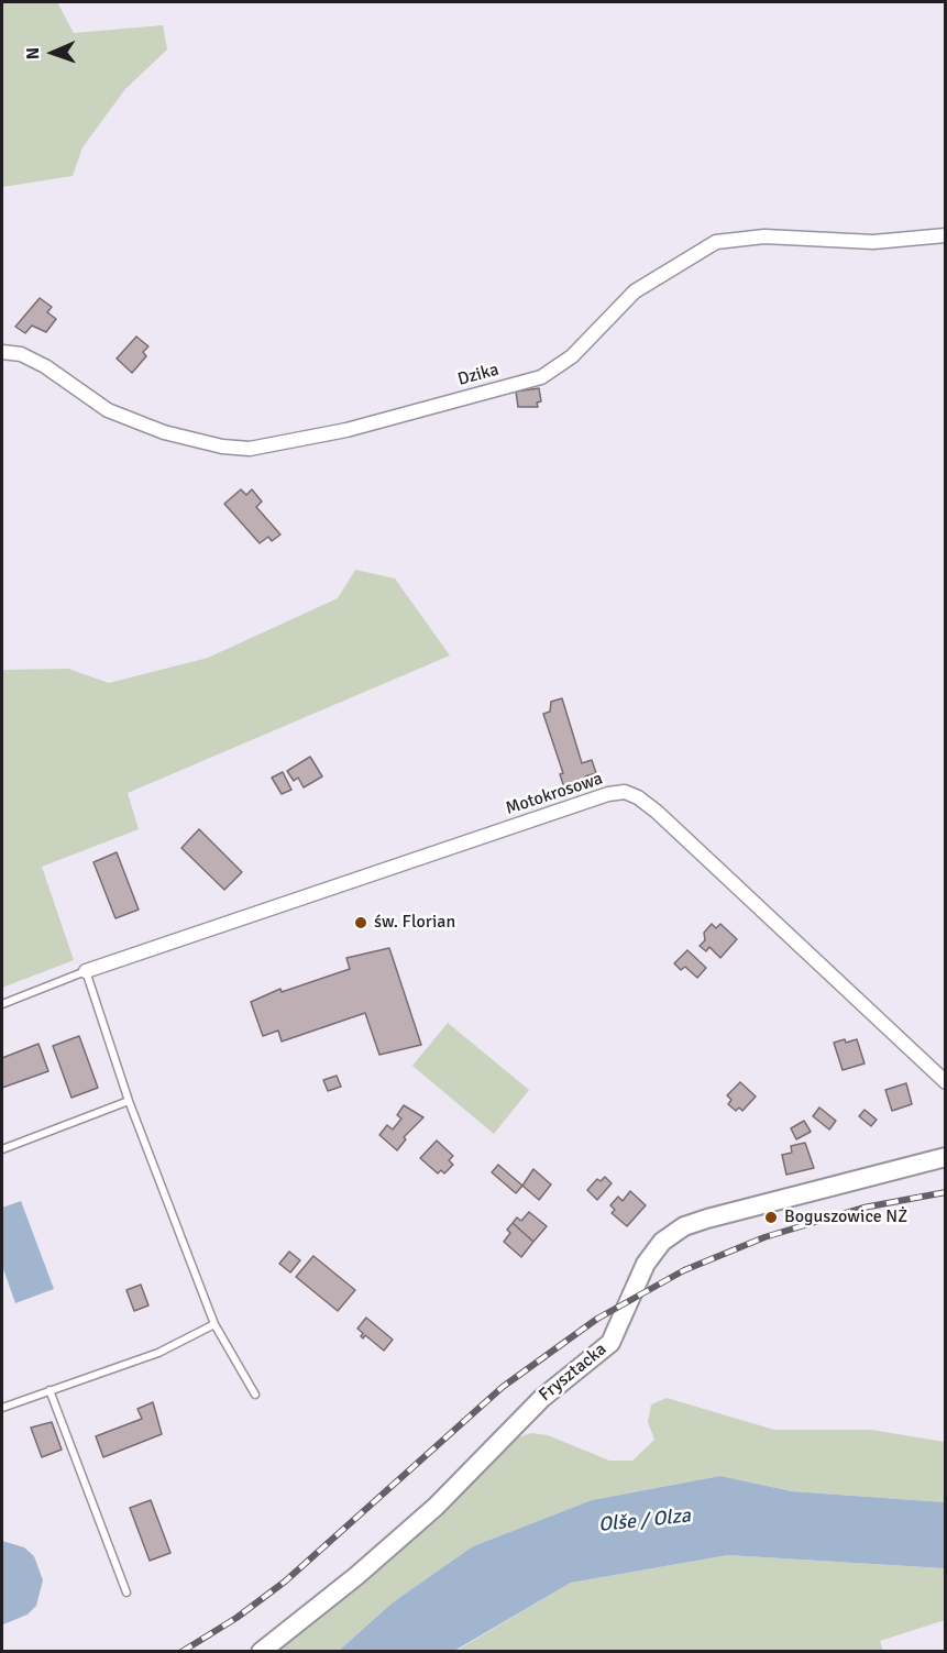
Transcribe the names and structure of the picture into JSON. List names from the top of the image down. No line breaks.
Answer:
{"streets":{"street":["Dzika","Motokrosowa","Frysztacka"]},"water":["Olše / Olza"],"places":["św. Florian","Boguszowice NŻ"],"north":"left"}
